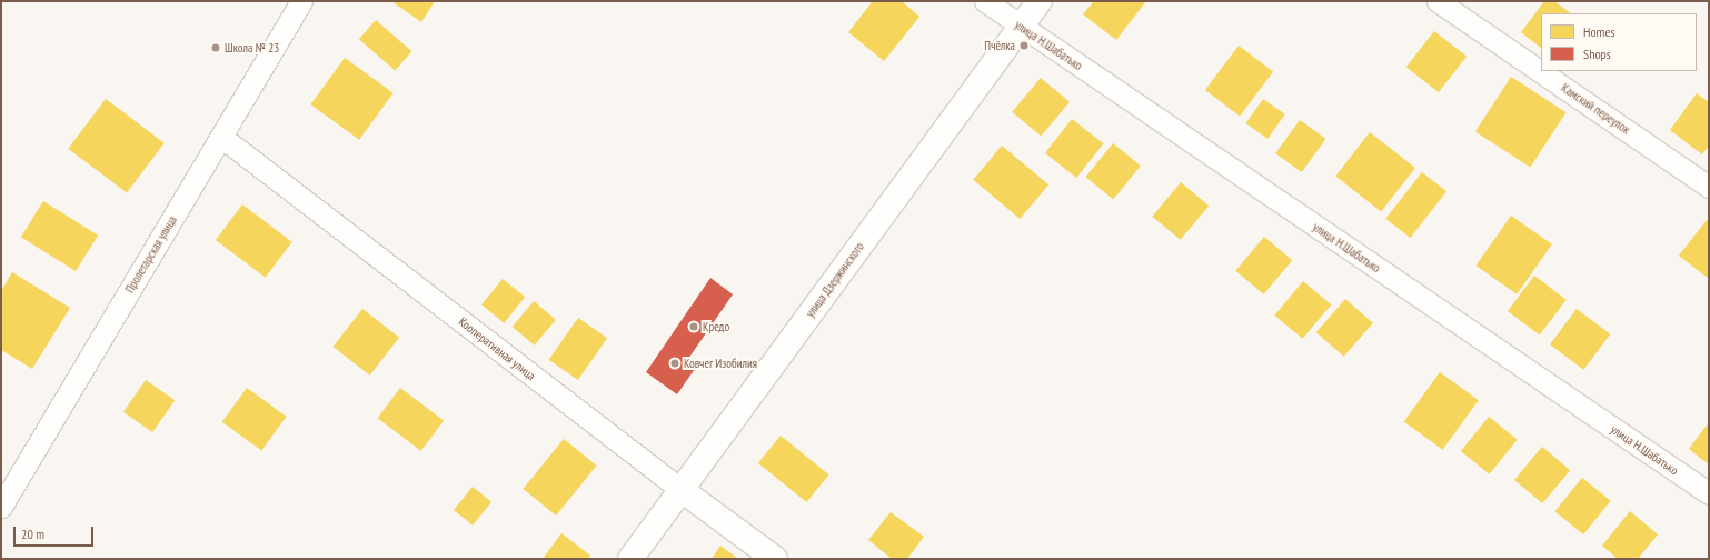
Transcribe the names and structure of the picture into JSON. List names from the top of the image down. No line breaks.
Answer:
{"streets":{"street":["улица Н.Шабатько","Камский переулок","Пролетарская улица","улица Дзержинского","Кооперативная улица"]},"crossings":[["улица Н.Шабатько","улица Дзержинского"],["Пролетарская улица","Кооперативная улица"],["улица Дзержинского","Кооперативная улица"]],"places":["Пчёлка","Школа № 23","Кредо","Ковчег Изобилия"],"legend":["Homes","Shops"],"scale_bar":"20 m"}
